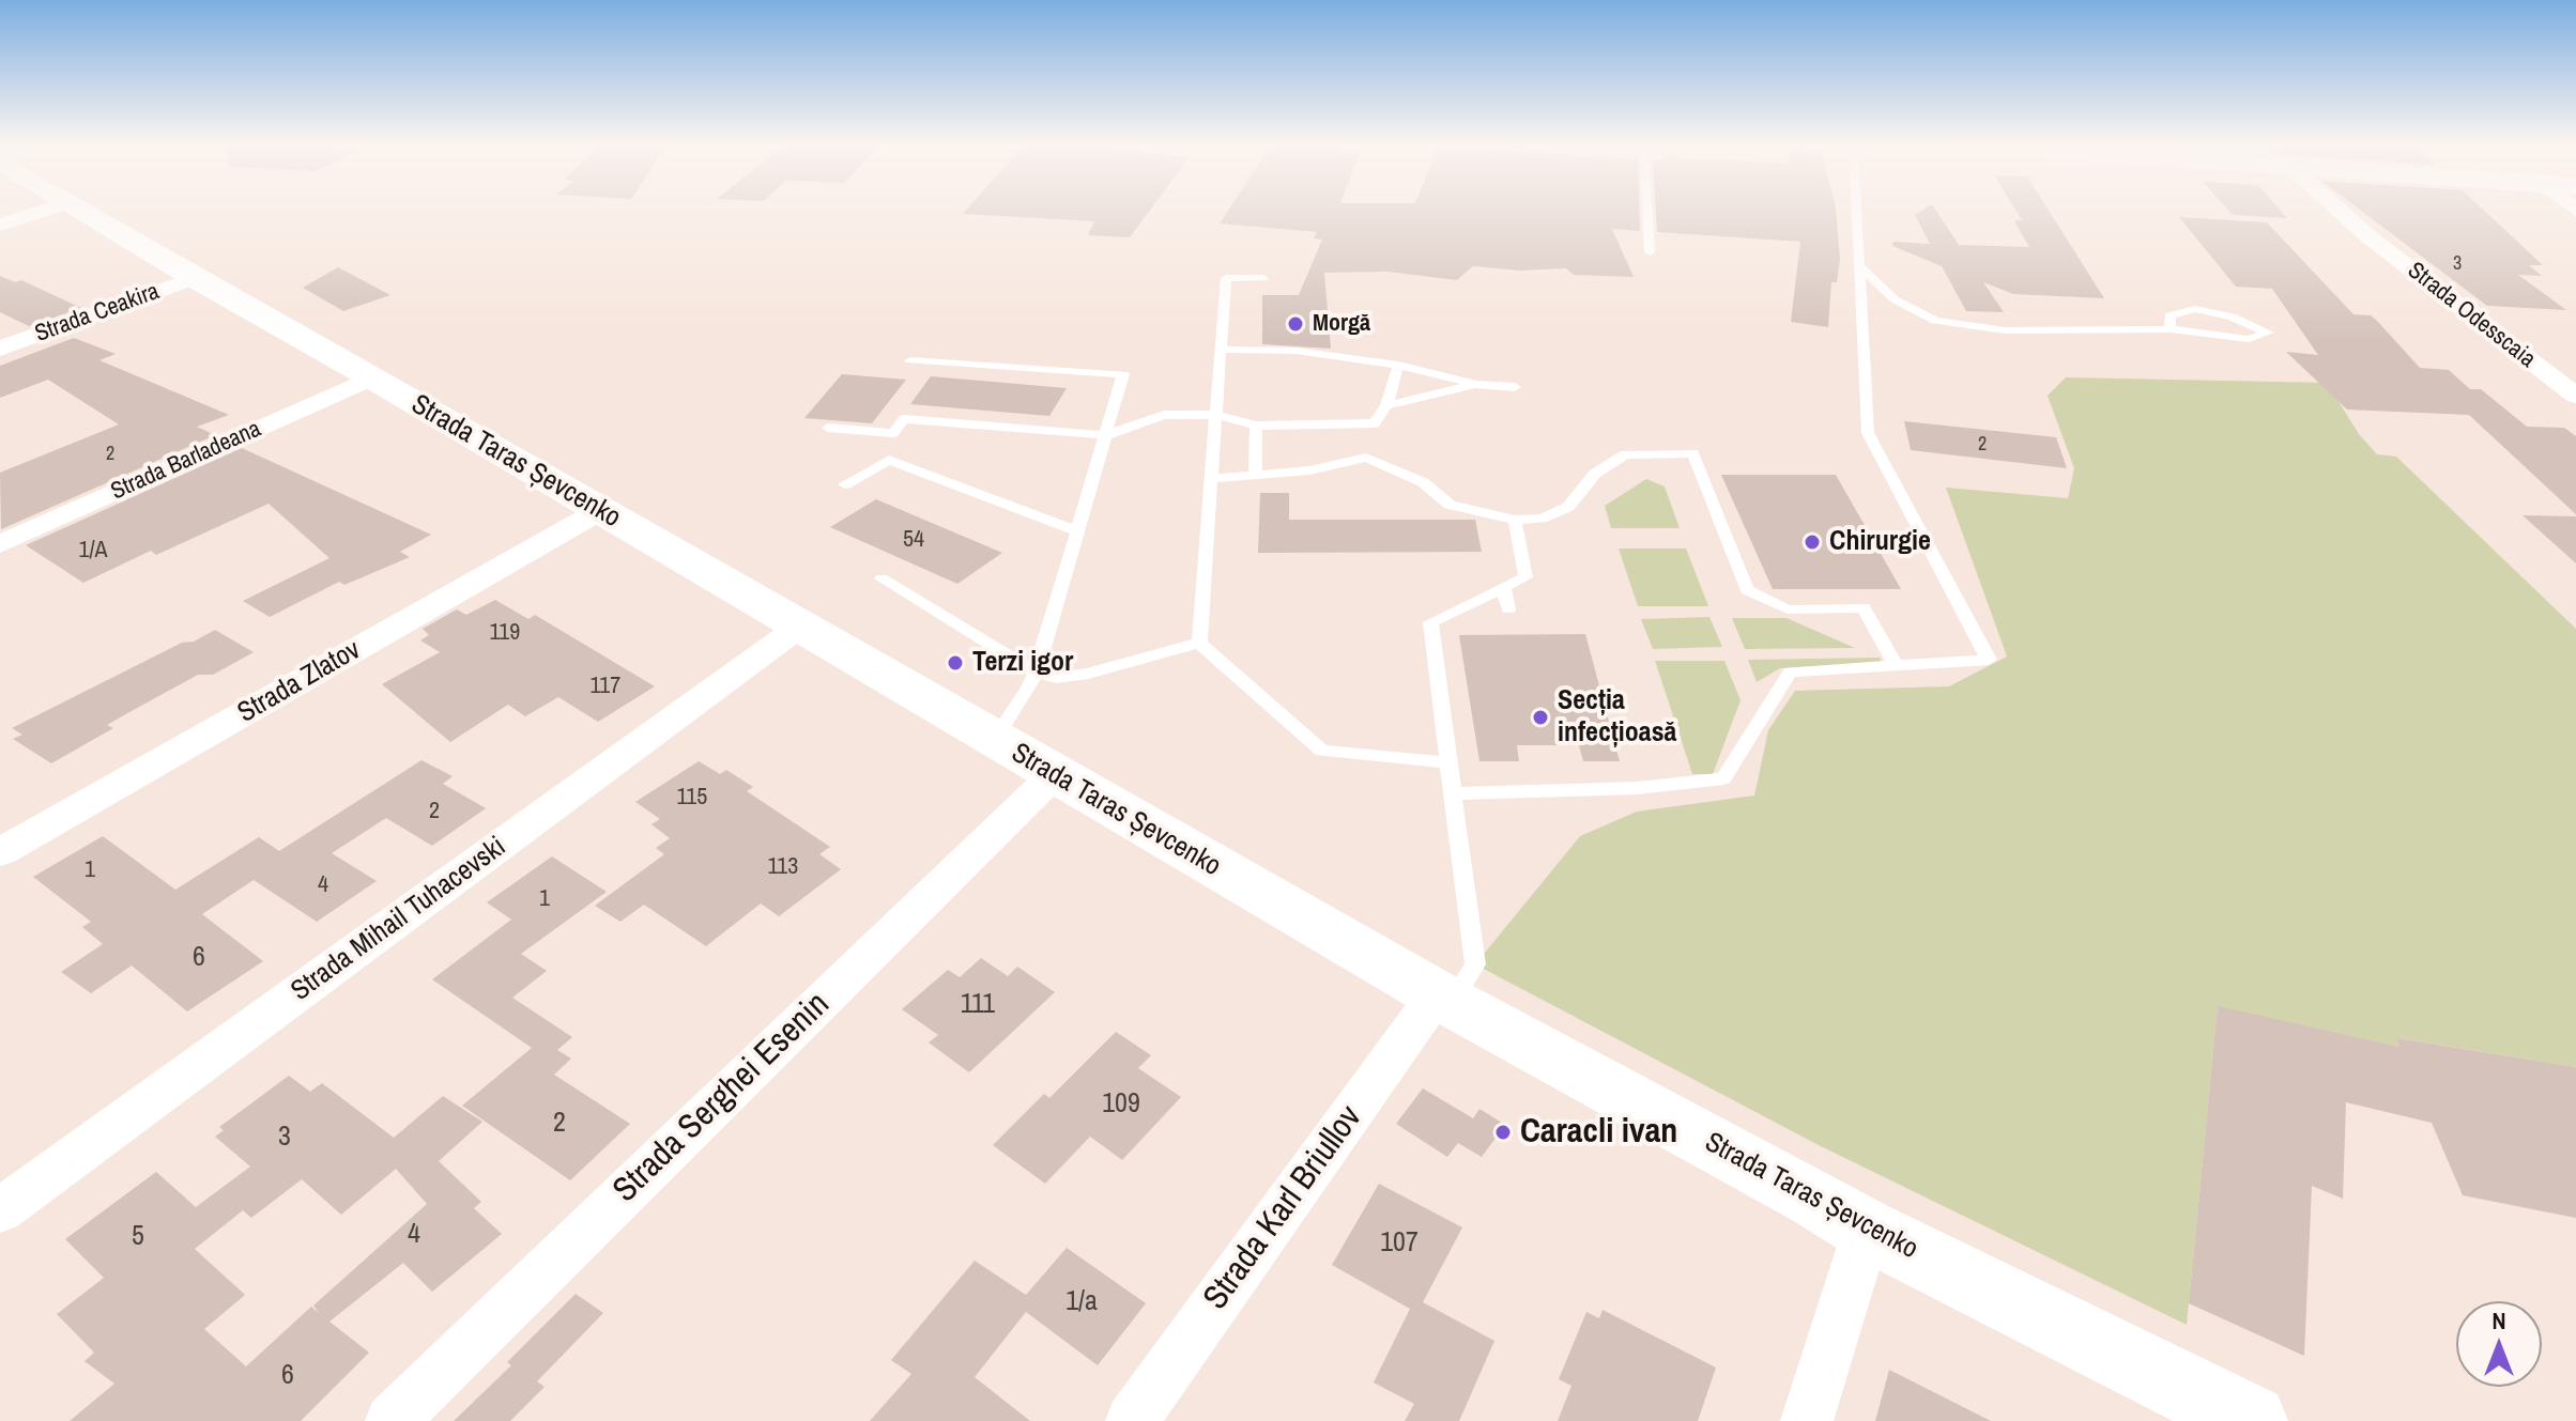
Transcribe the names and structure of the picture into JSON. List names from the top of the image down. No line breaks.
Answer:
{"streets":{"main road":["Strada Taras Șevcenko"],"street":["Strada Ceakira","Strada Odesscaia","Strada Barladeana","Strada Zlatov","Strada Mihail Tuhacevski","Strada Serghei Esenin","Strada Karl Briullov"]},"crossings":[["Strada Ceakira","Strada Taras Șevcenko"],["Strada Barladeana","Strada Taras Șevcenko"],["Strada Taras Șevcenko","Strada Zlatov"],["Strada Taras Șevcenko","Strada Mihail Tuhacevski"],["Strada Taras Șevcenko","Strada Serghei Esenin"],["Strada Taras Șevcenko","Strada Karl Briullov"]],"places":["Morgă","Chirurgie","Terzi igor","Secția infecțioasă","Caracli ivan"],"house_numbers":["3","2","2","54","1/A","119","117","115","2","113","1","4","1","6","111","109","2","3","4","5","107","1/a","6"],"north":"top"}
